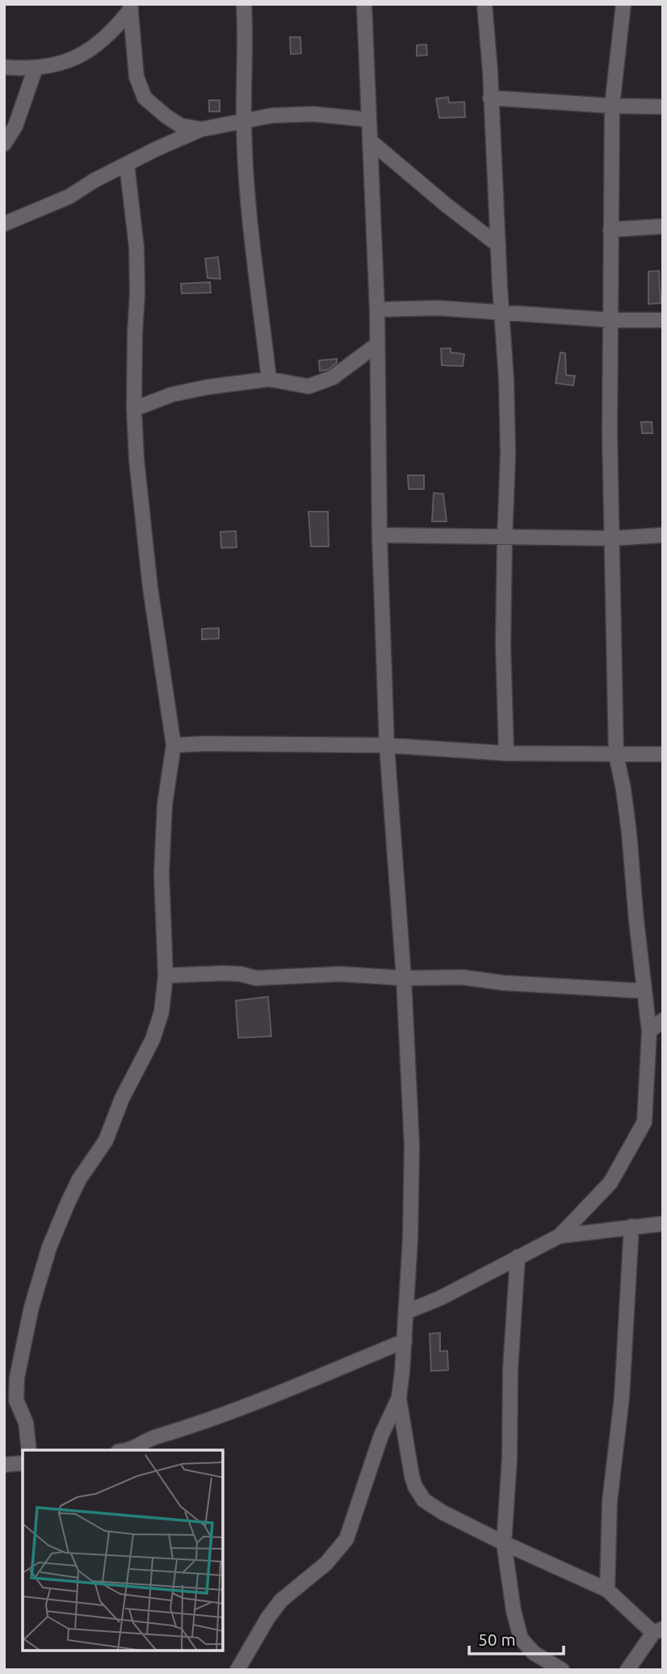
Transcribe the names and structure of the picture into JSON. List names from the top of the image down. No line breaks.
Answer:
{"scale_bar":"50 m"}
